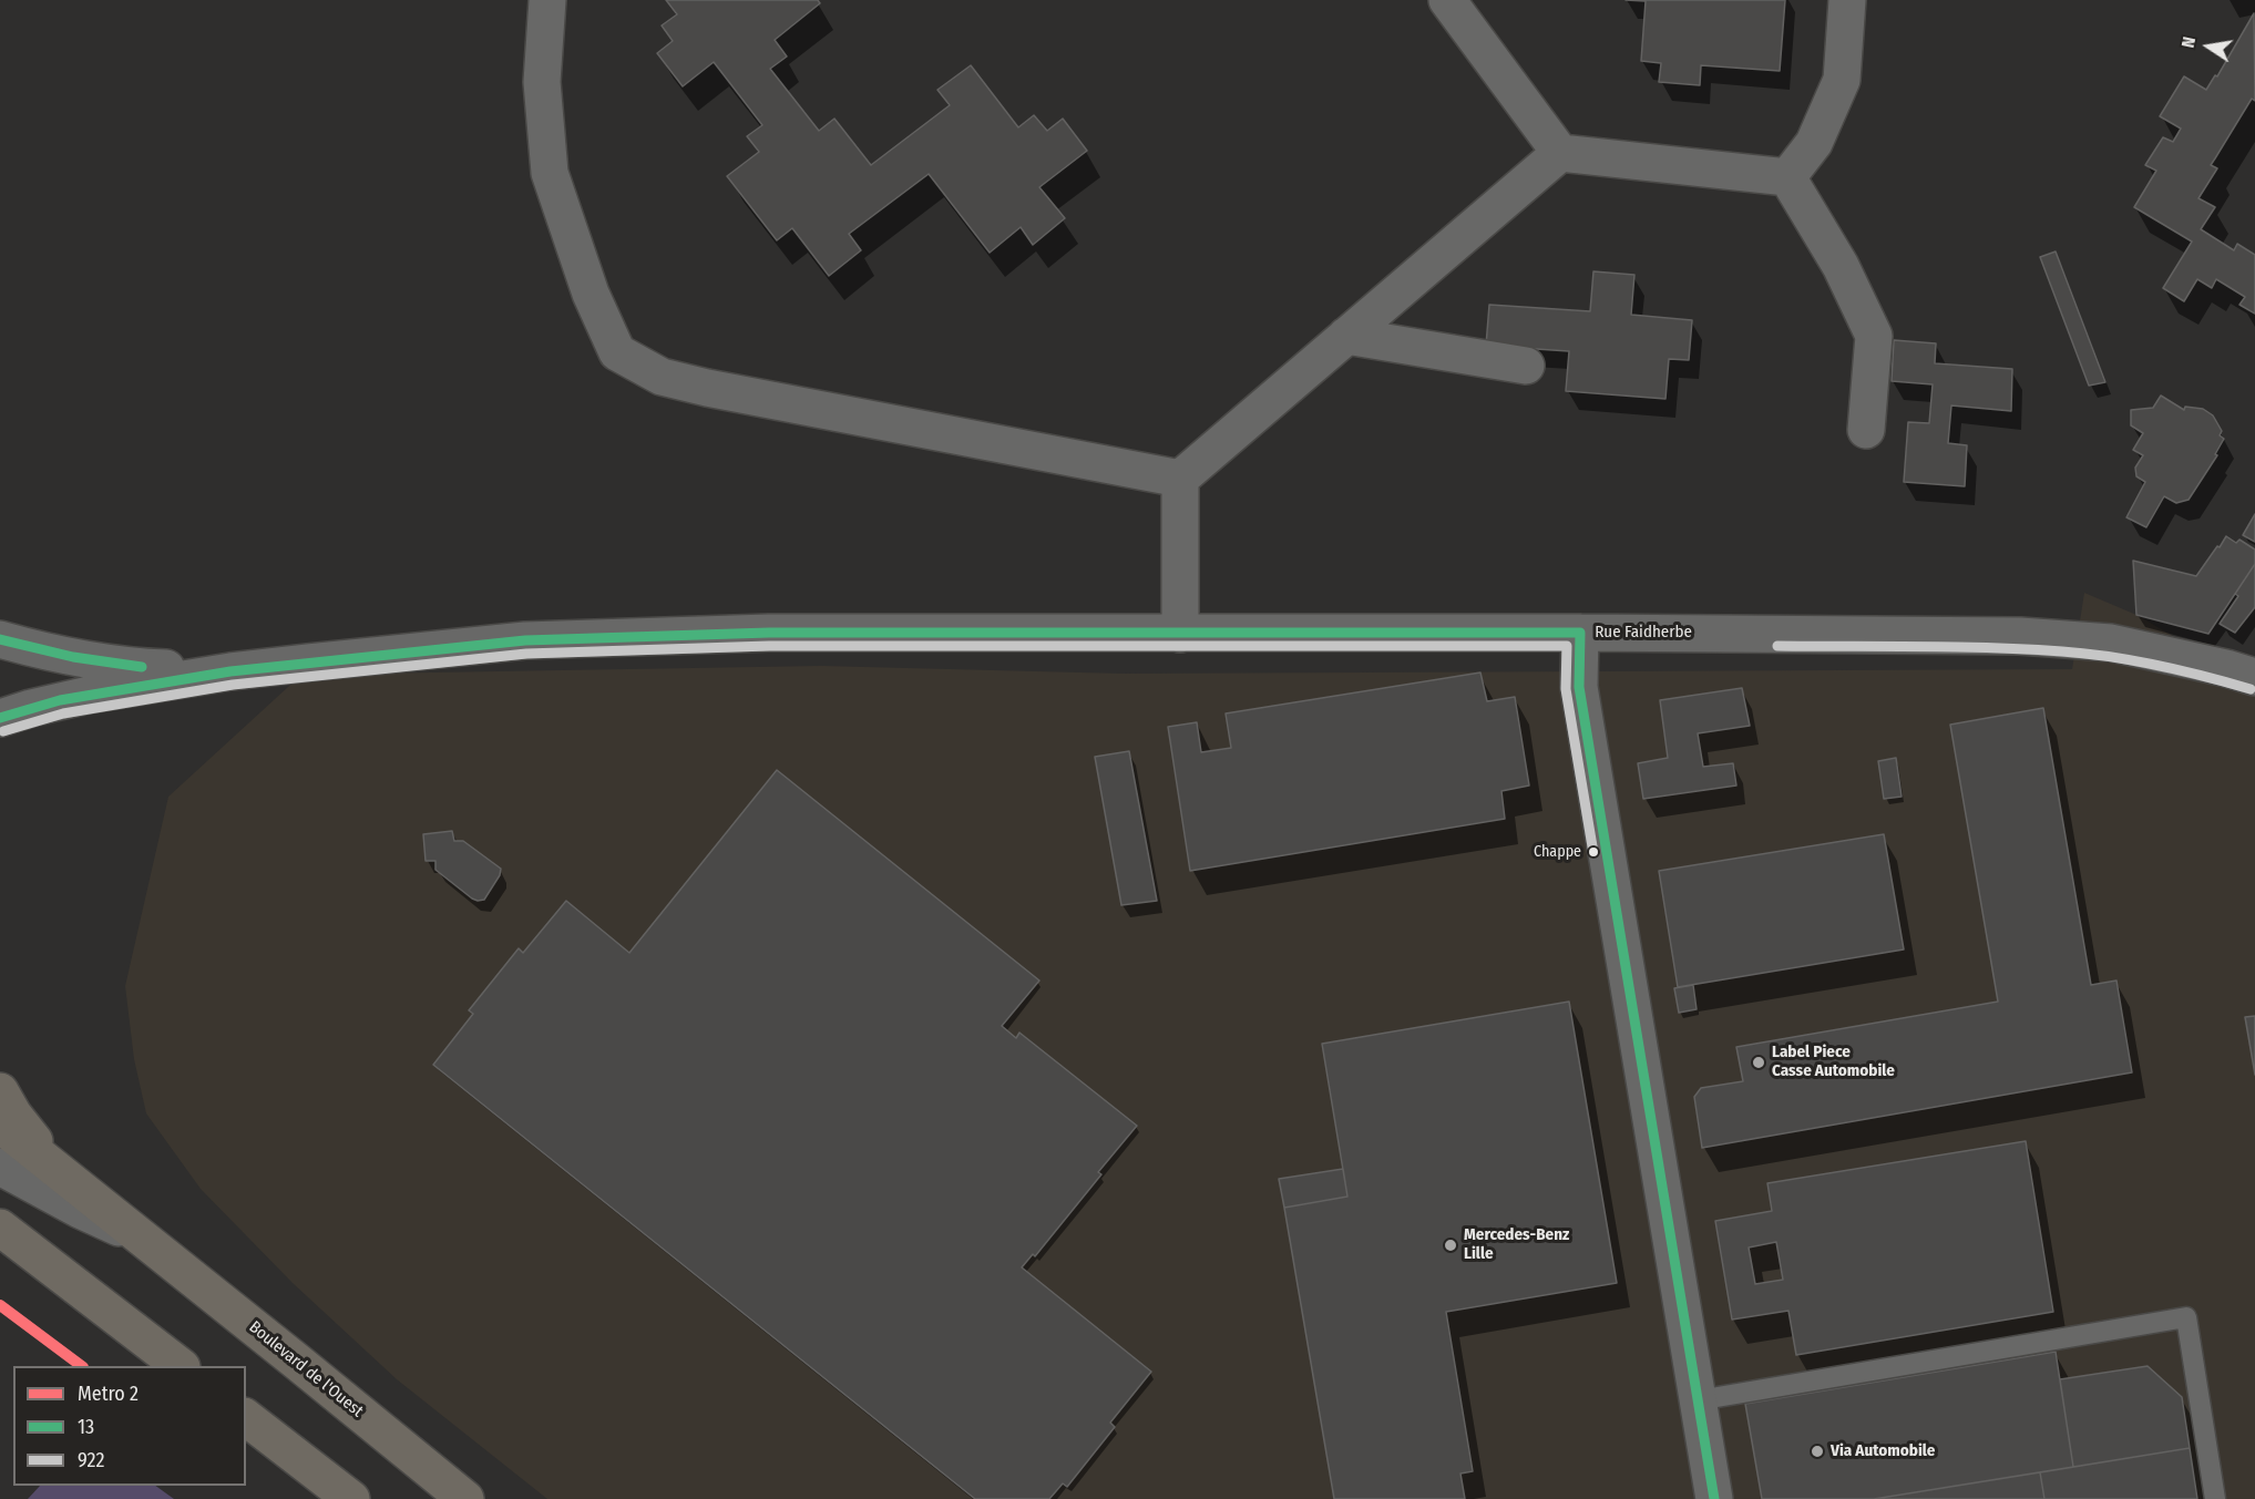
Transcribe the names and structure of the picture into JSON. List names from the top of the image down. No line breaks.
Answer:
{"streets":{"main road":["Boulevard de l'Ouest"],"street":["Rue Faidherbe"]},"places":["Chappe","Label Piece Casse Automobile","Mercedes-Benz Lille","Via Automobile"],"lines":["transit line 13","transit line 922","metro line 2"],"legend":["Metro 2","13","922"],"north":"left"}
